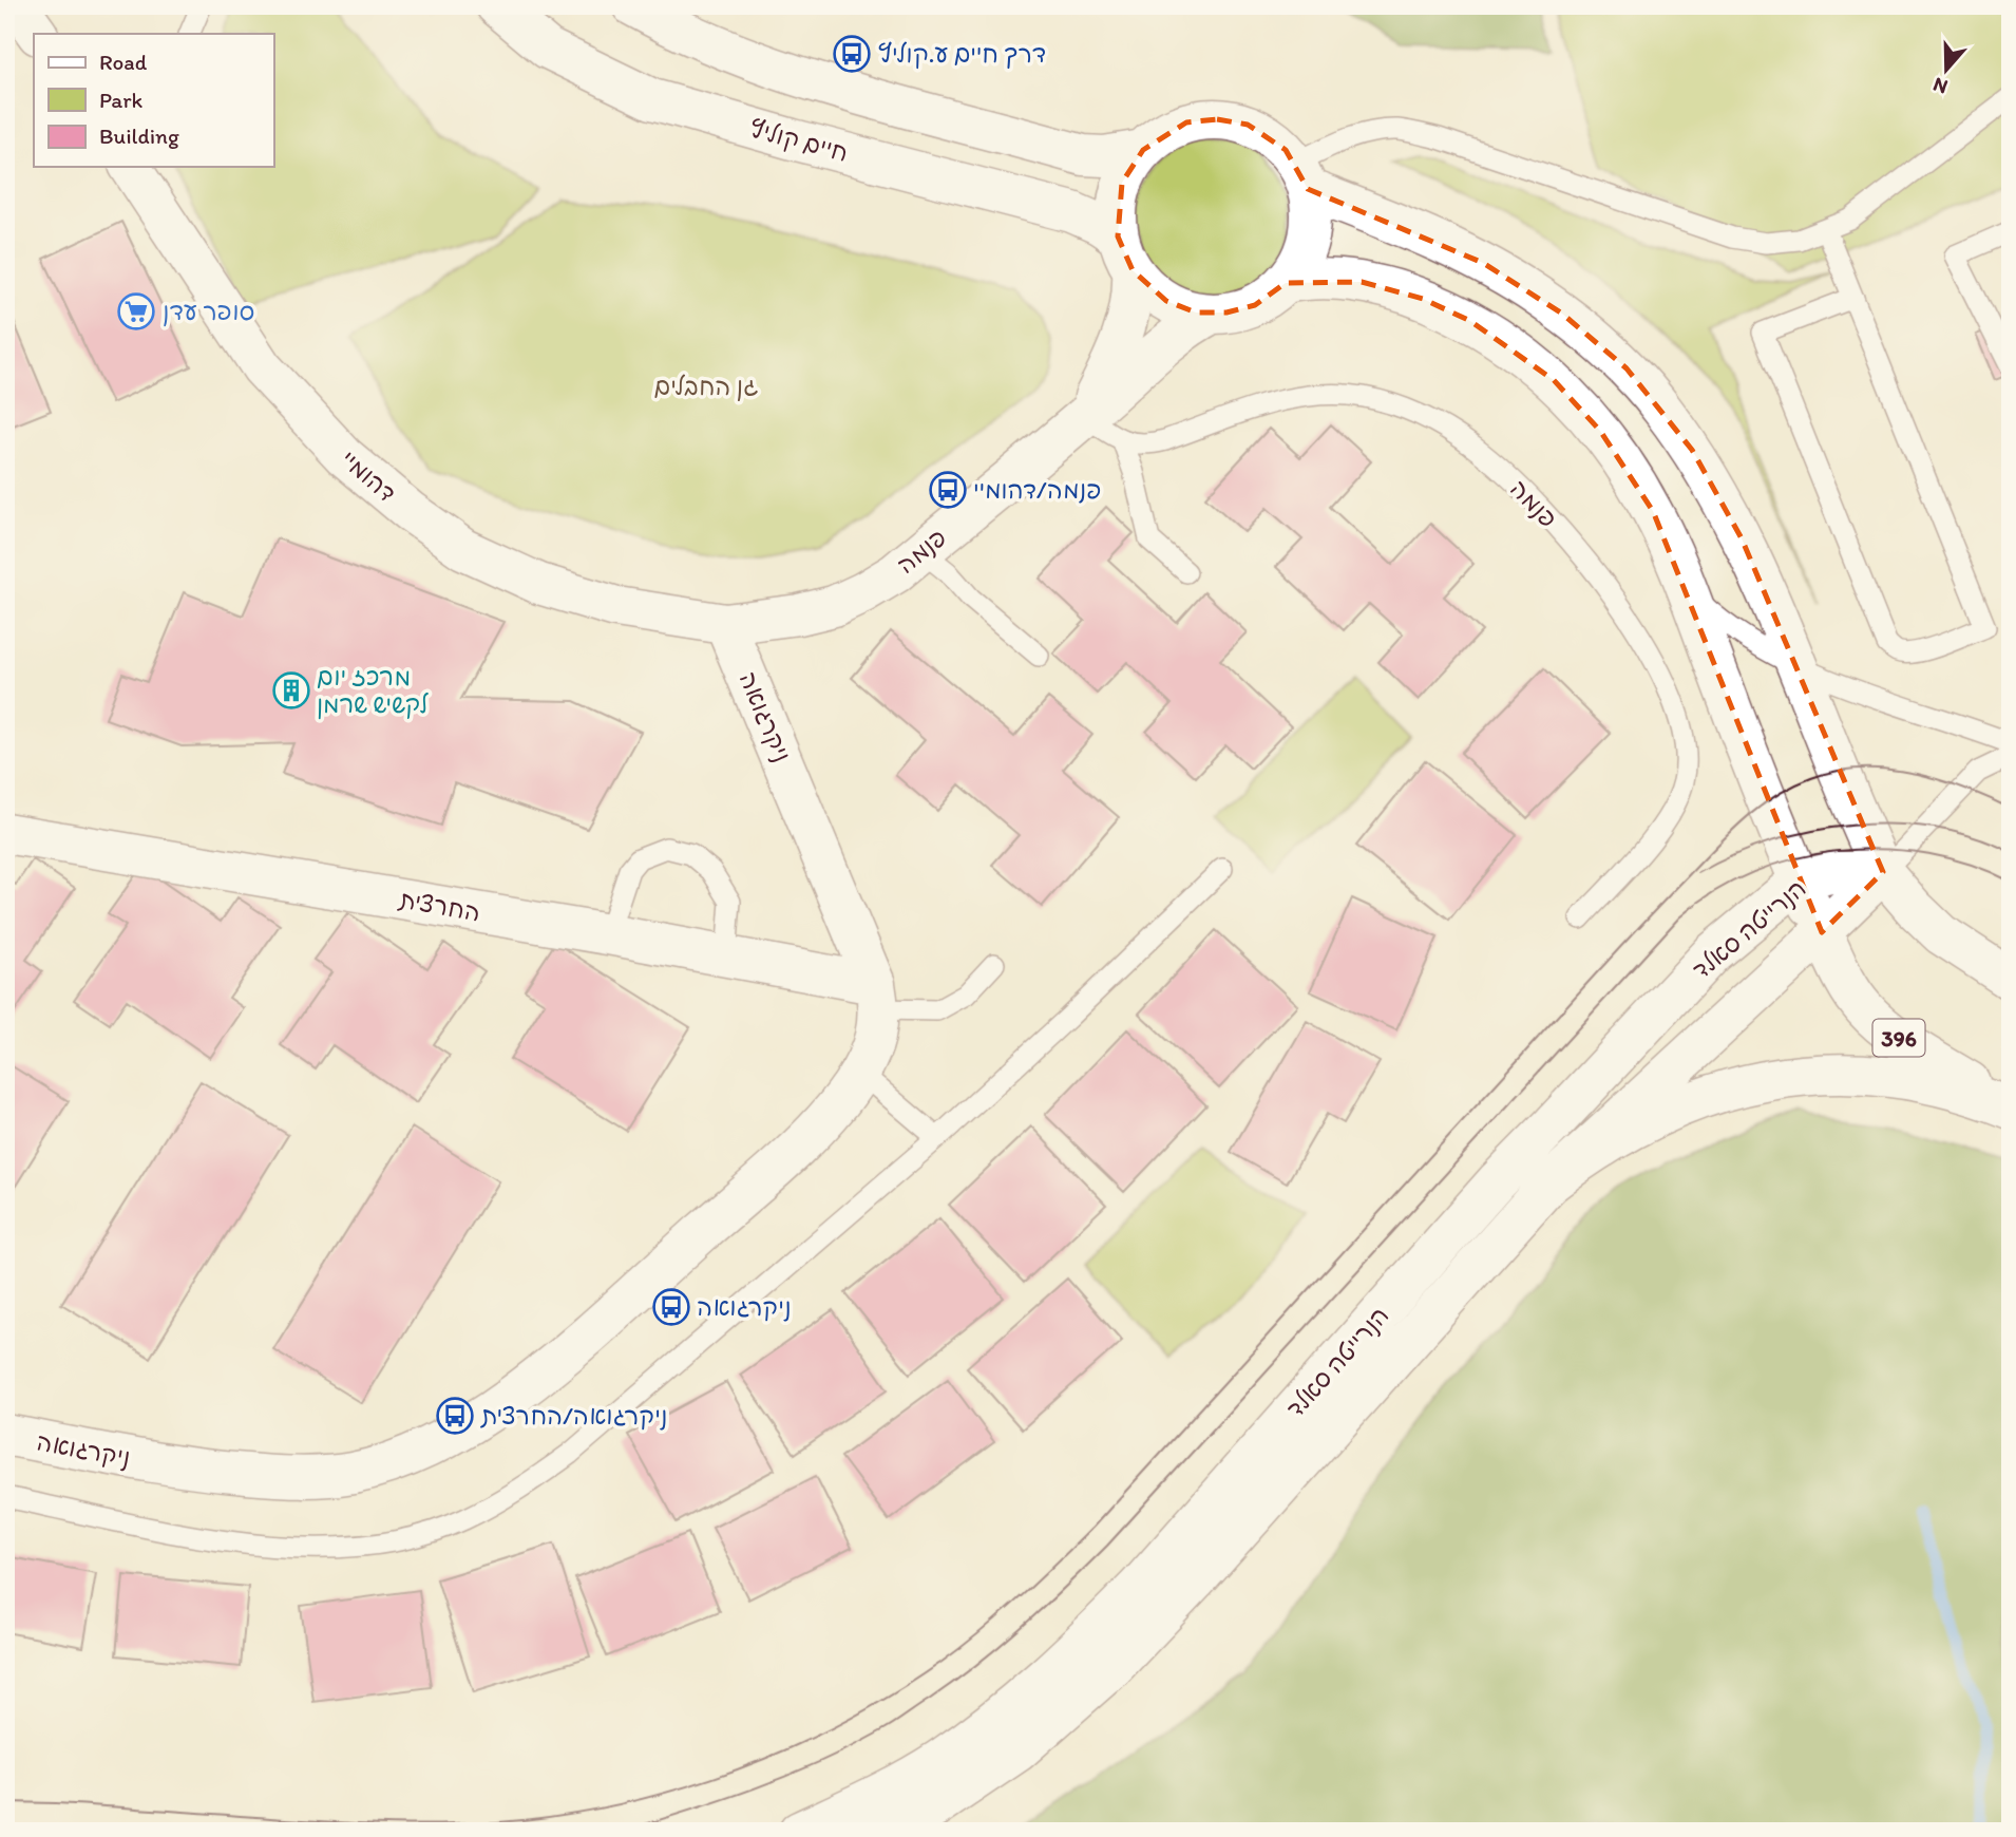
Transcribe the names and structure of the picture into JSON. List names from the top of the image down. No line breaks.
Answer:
{"streets":{"main road":["חיים קוליץ","דהומיי","פנמה","ניקרגואה","החרצית","הנרייטה סאלד","396"]},"crossings":[["חיים קוליץ","פנמה"],["דהומיי","פנמה"],["דהומיי","ניקרגואה"],["פנמה","ניקרגואה"],["ניקרגואה","החרצית"],["הנרייטה סאלד","396"]],"parks":["גן החבלים"],"places":{"bus stop":["דרך חיים ע.קוליץ","פנמה/דהומיי","ניקרגואה","ניקרגואה/החרצית"],"supermarket":["סופר עדן"],"building":["מרכז יום לקשיש שרמן"]},"legend":["Road","Park","Building"],"north":"bottom"}
